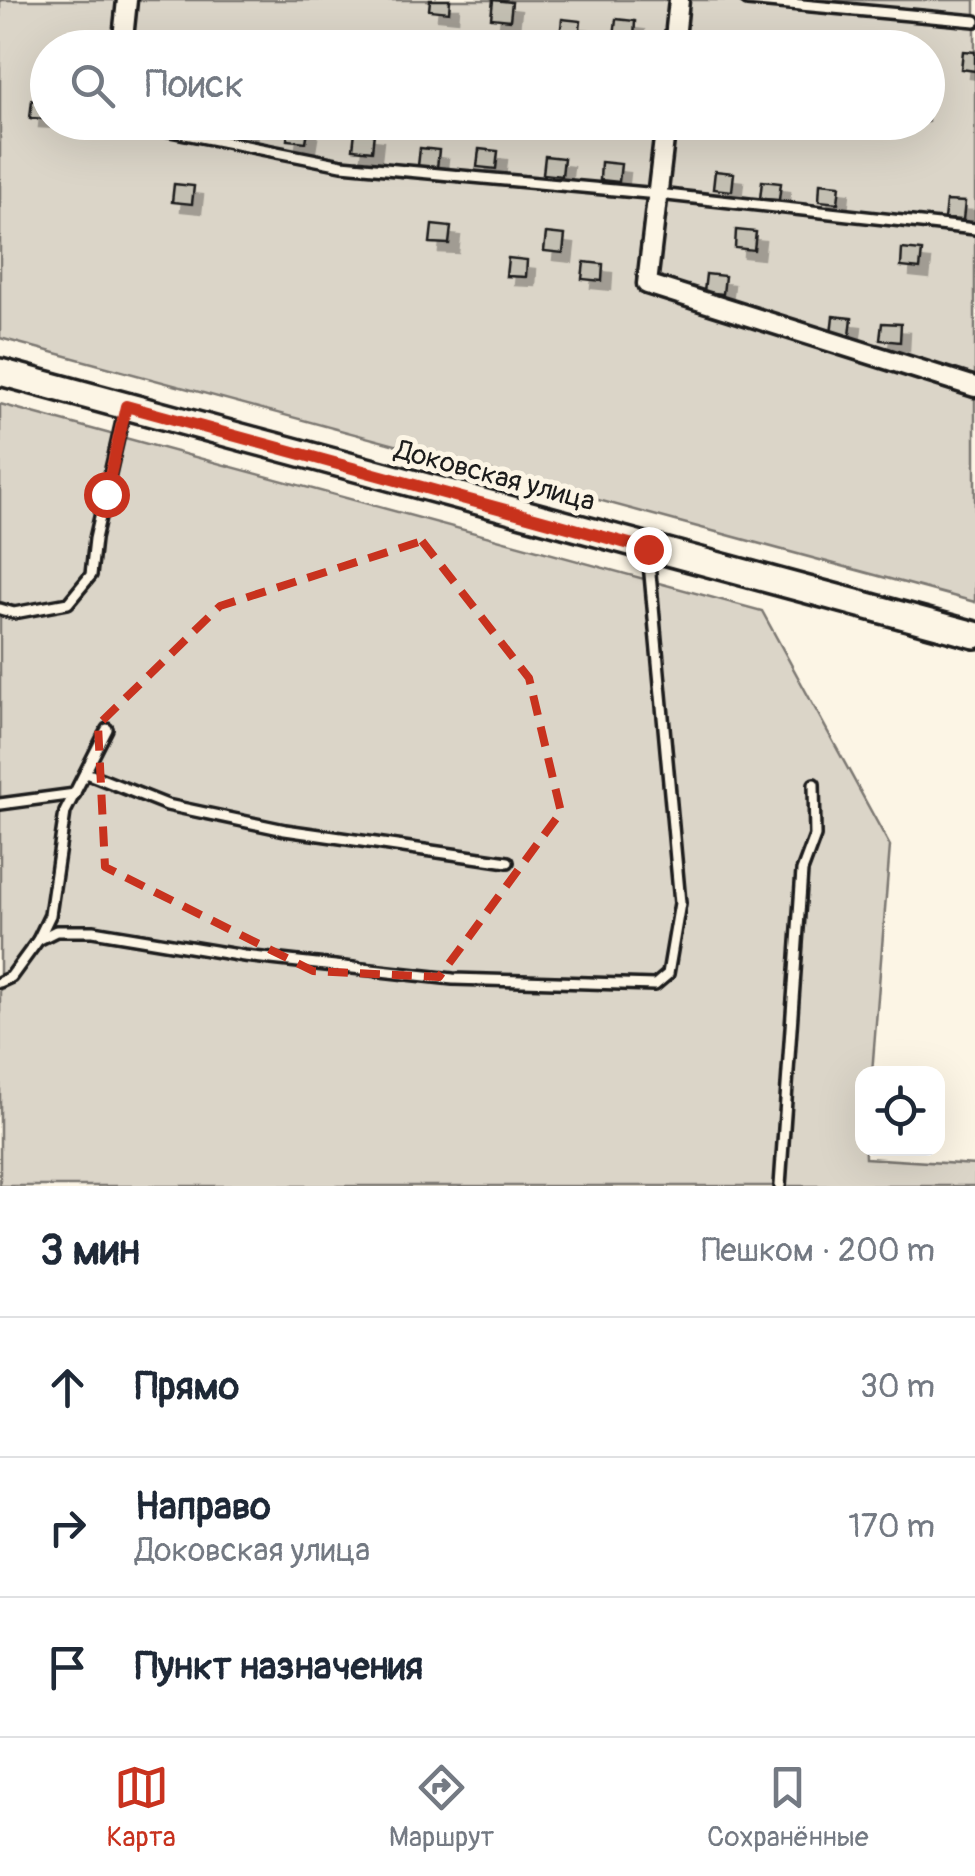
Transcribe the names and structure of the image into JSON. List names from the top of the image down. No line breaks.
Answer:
{"streets":{"street":["Доковская улица"]},"page":{"search":"Поиск","heading":["3 мин","Пешком · 200 m"],"list":[["Прямо","30 m"],["Направо","Доковская улица","170 m"],"Пункт назначения"],"nav":["Карта","Маршрут","Сохранённые"]}}
